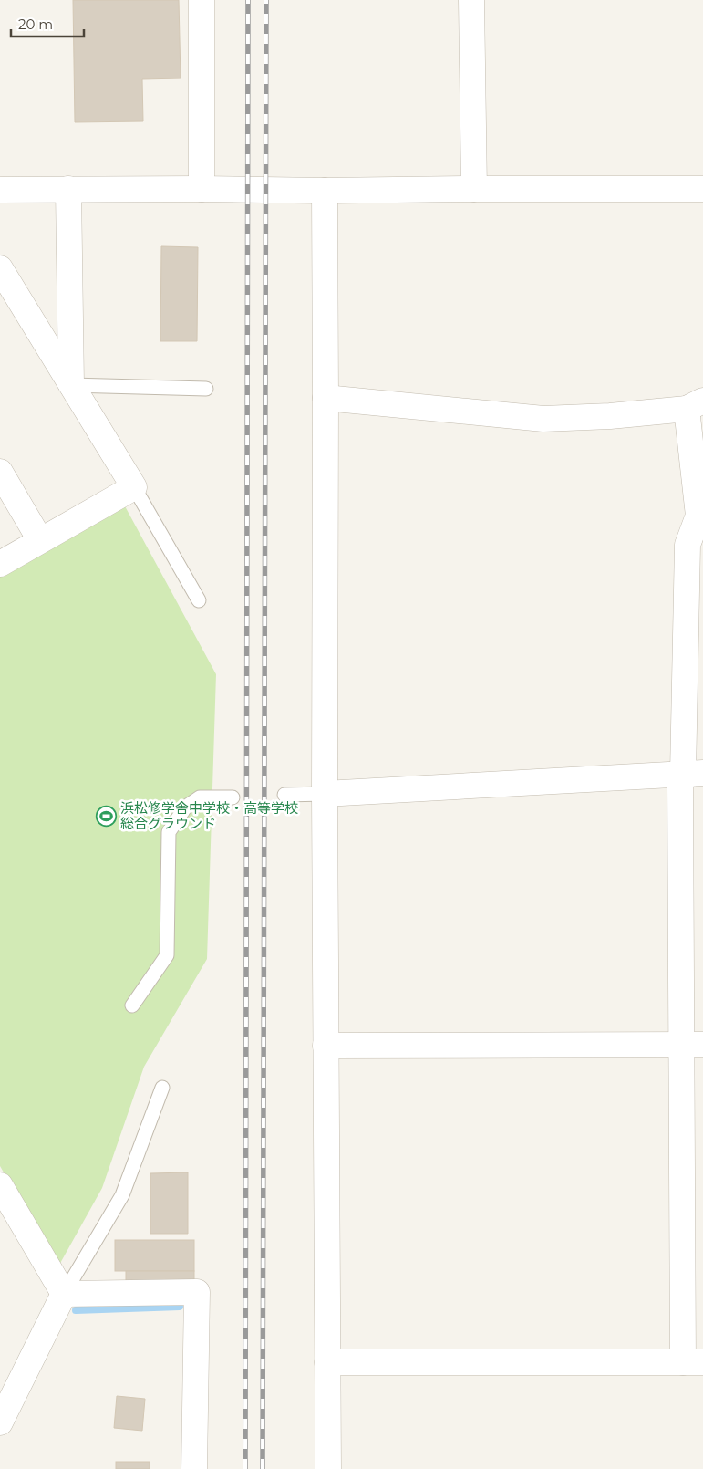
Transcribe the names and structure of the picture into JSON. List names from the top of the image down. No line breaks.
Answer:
{"places":{"sports":["浜松修学舎中学校・高等学校 総合グラウンド"]},"scale_bar":"20 m"}
